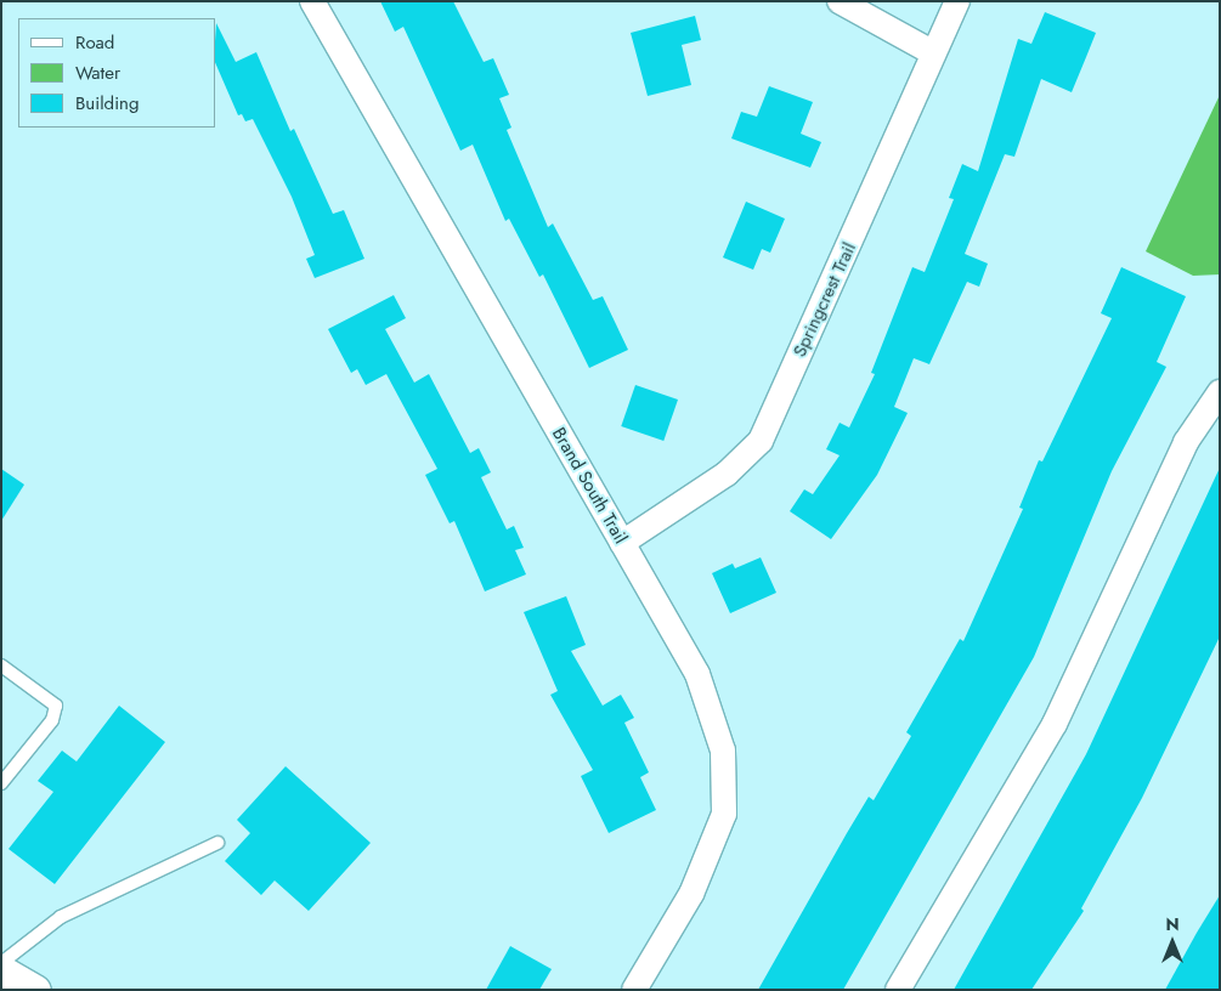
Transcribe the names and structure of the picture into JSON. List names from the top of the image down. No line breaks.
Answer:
{"streets":{"street":["Springcrest Trail","Brand South Trail"]},"crossings":[["Springcrest Trail","Brand South Trail"]],"legend":["Road","Water","Building"],"north":"top"}
